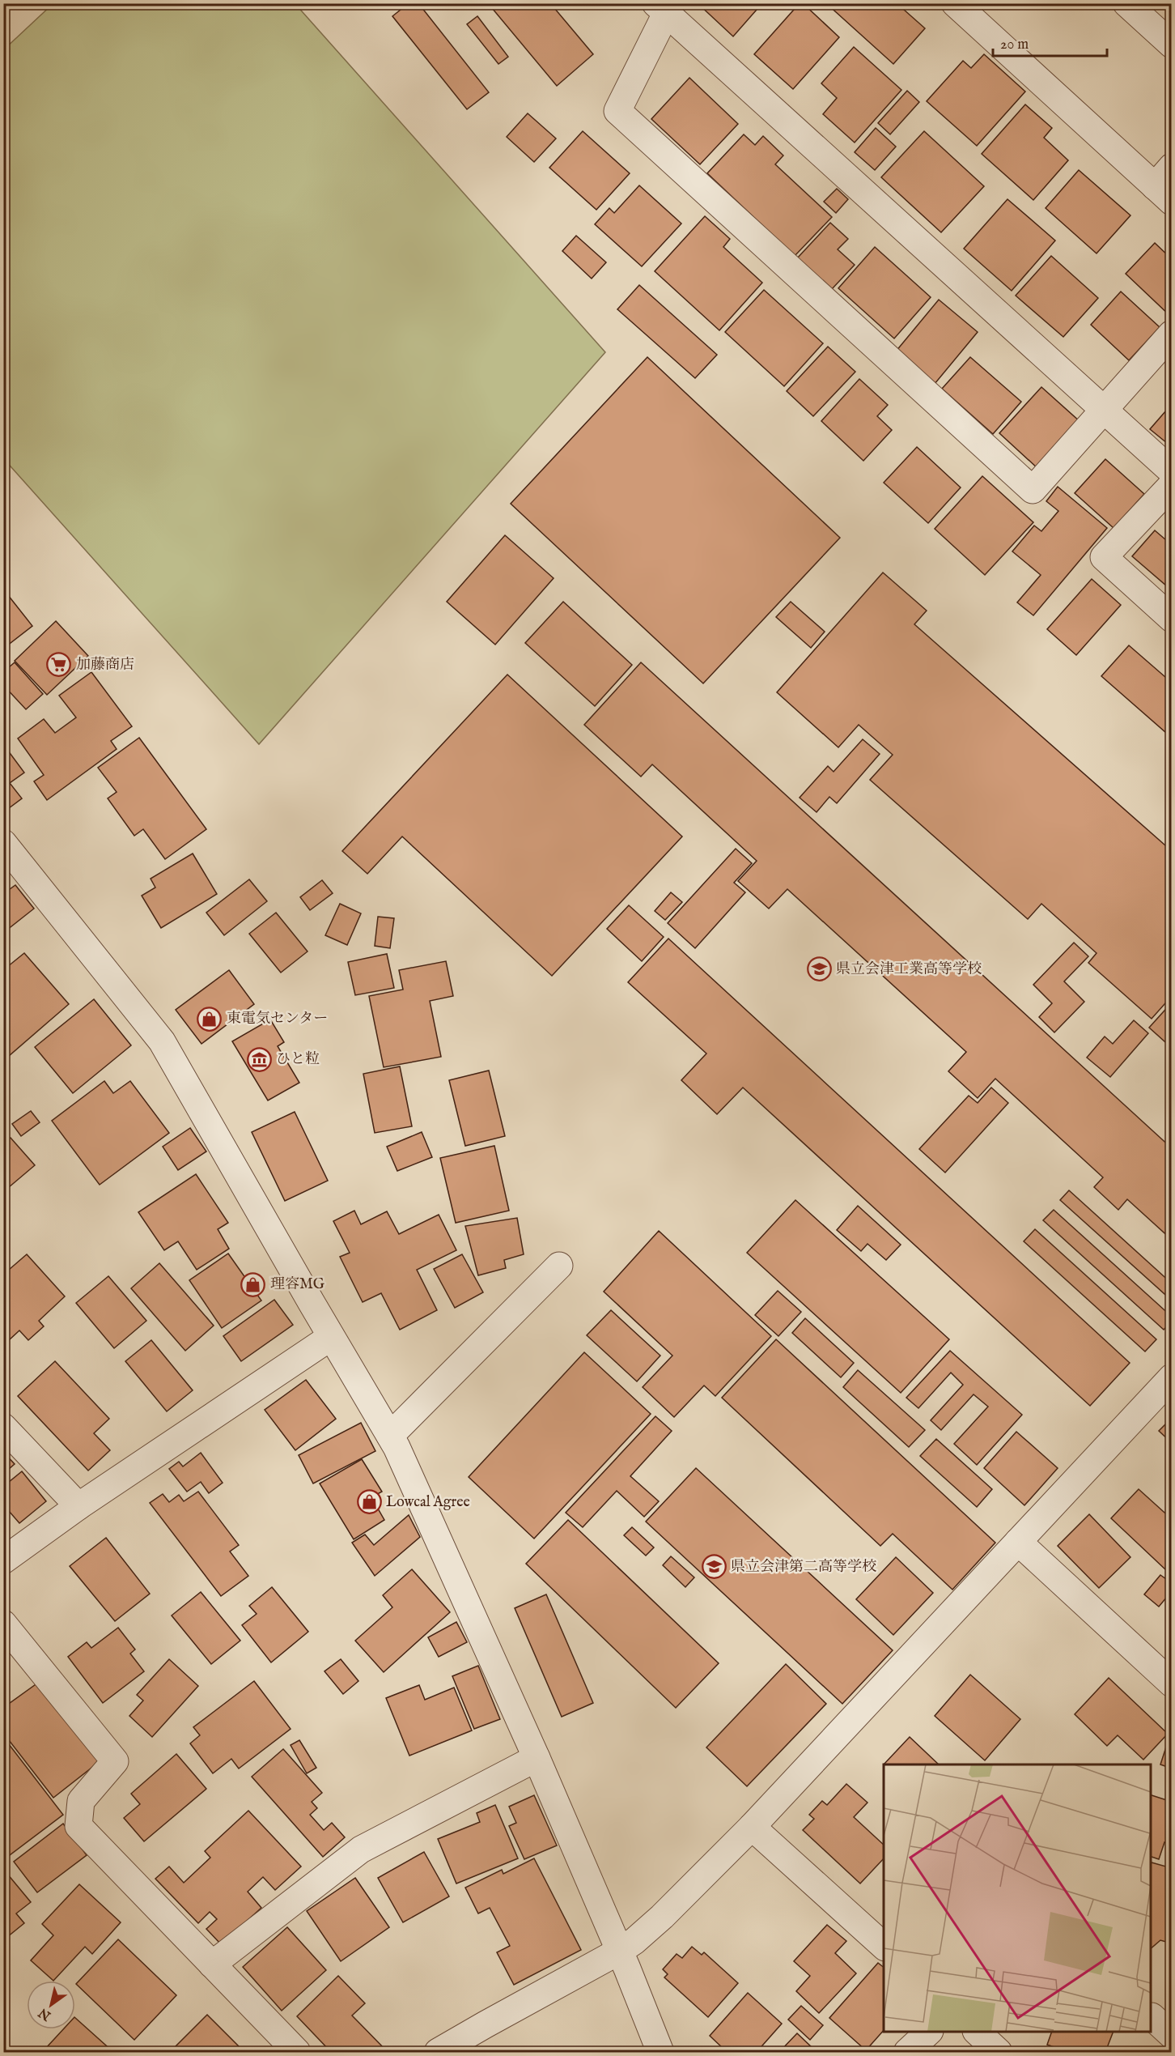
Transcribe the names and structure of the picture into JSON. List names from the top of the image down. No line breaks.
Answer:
{"places":{"supermarket":["加藤商店"],"school or university":["県立会津工業高等学校","県立会津第二高等学校"],"shop":["東電気センター","理容MG","Lowcal Agree"],"museum":["ひと粒"]},"scale_bar":"20 m","north":"bottom left"}
